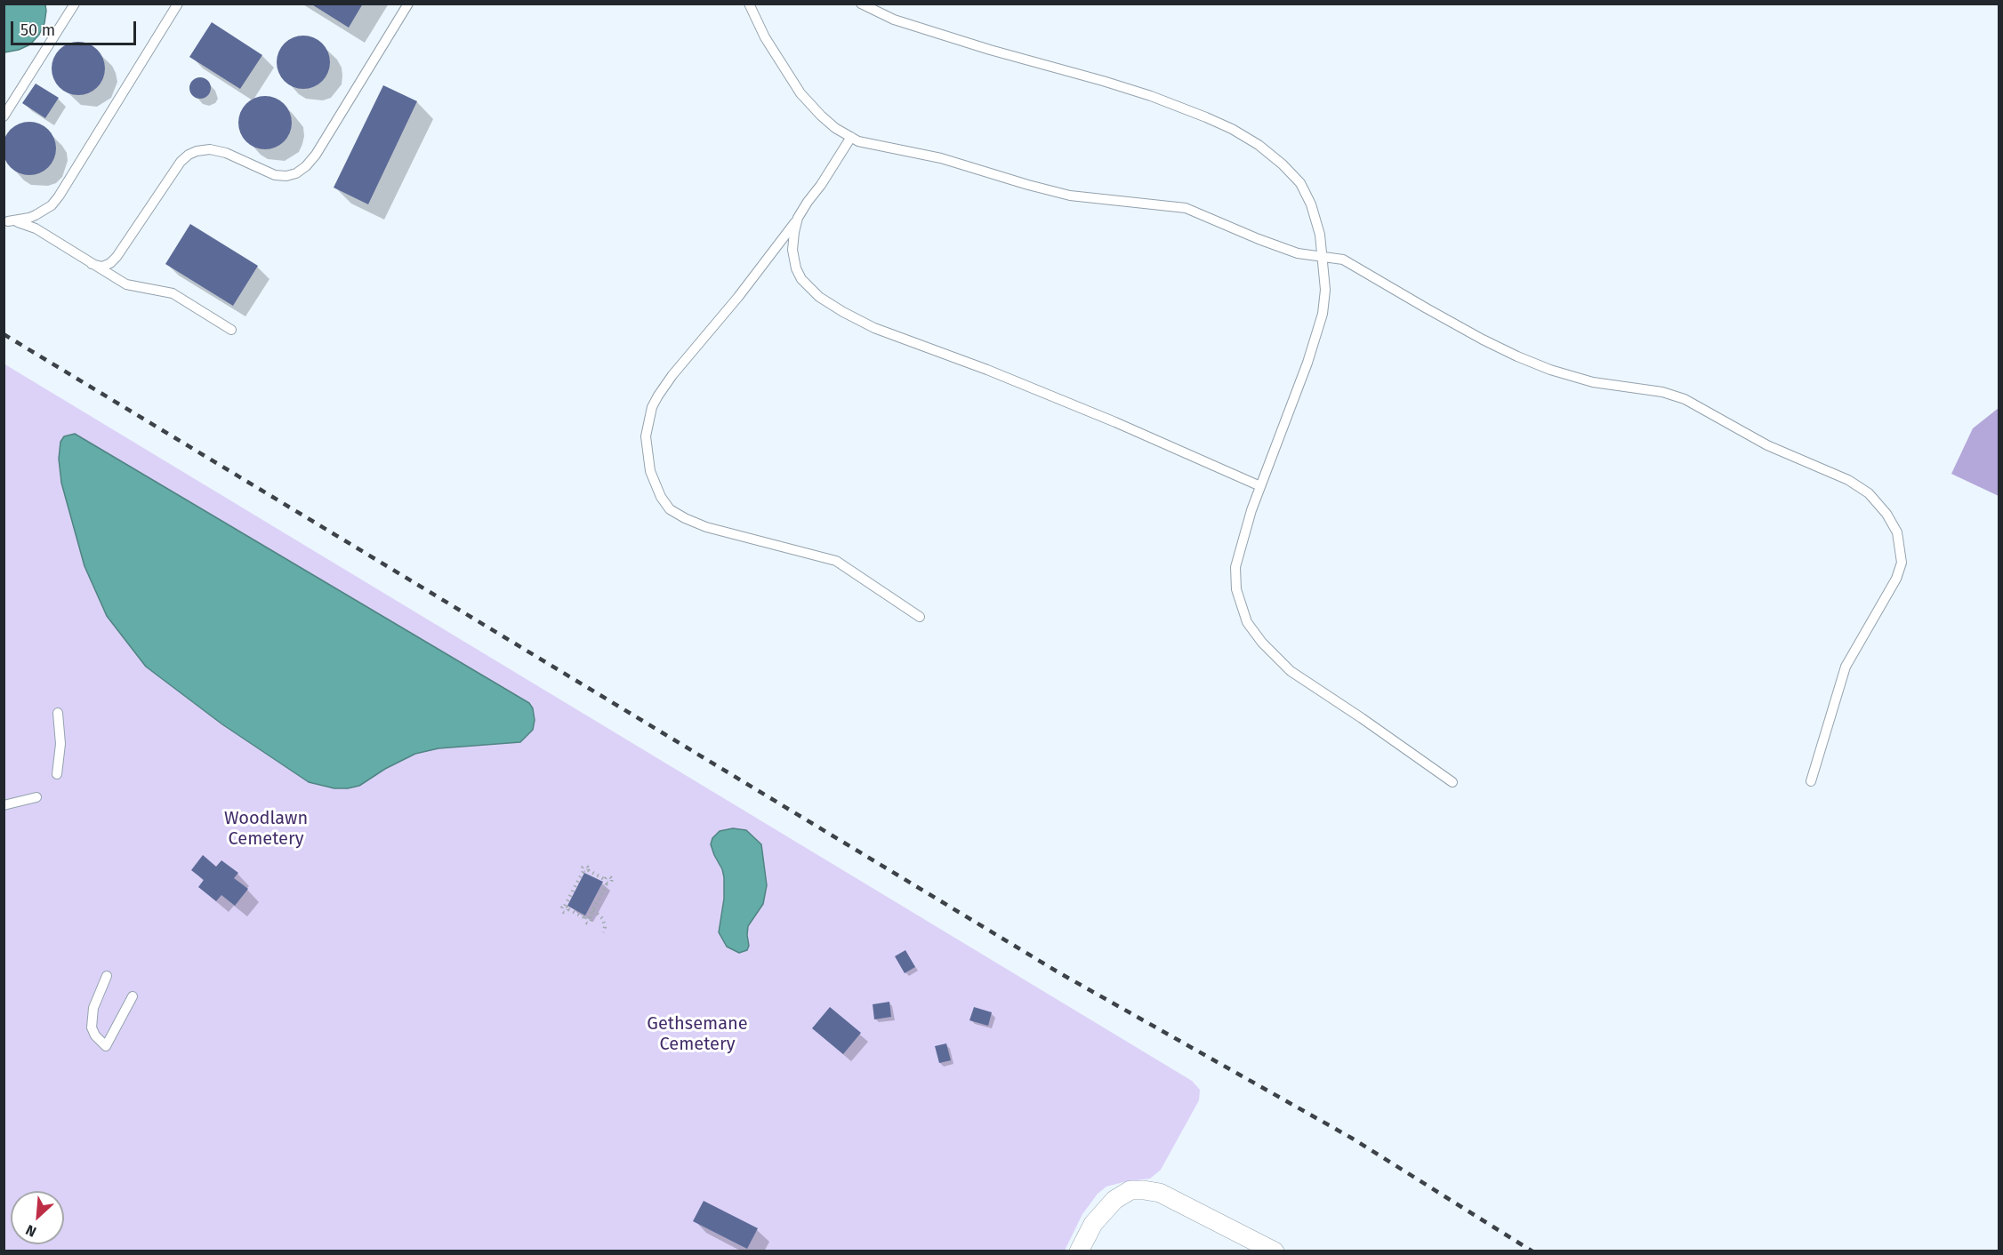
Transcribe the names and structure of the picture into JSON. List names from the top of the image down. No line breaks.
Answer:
{"parks":["Woodlawn Cemetery","Gethsemane Cemetery"],"scale_bar":"50 m","north":"bottom left"}
